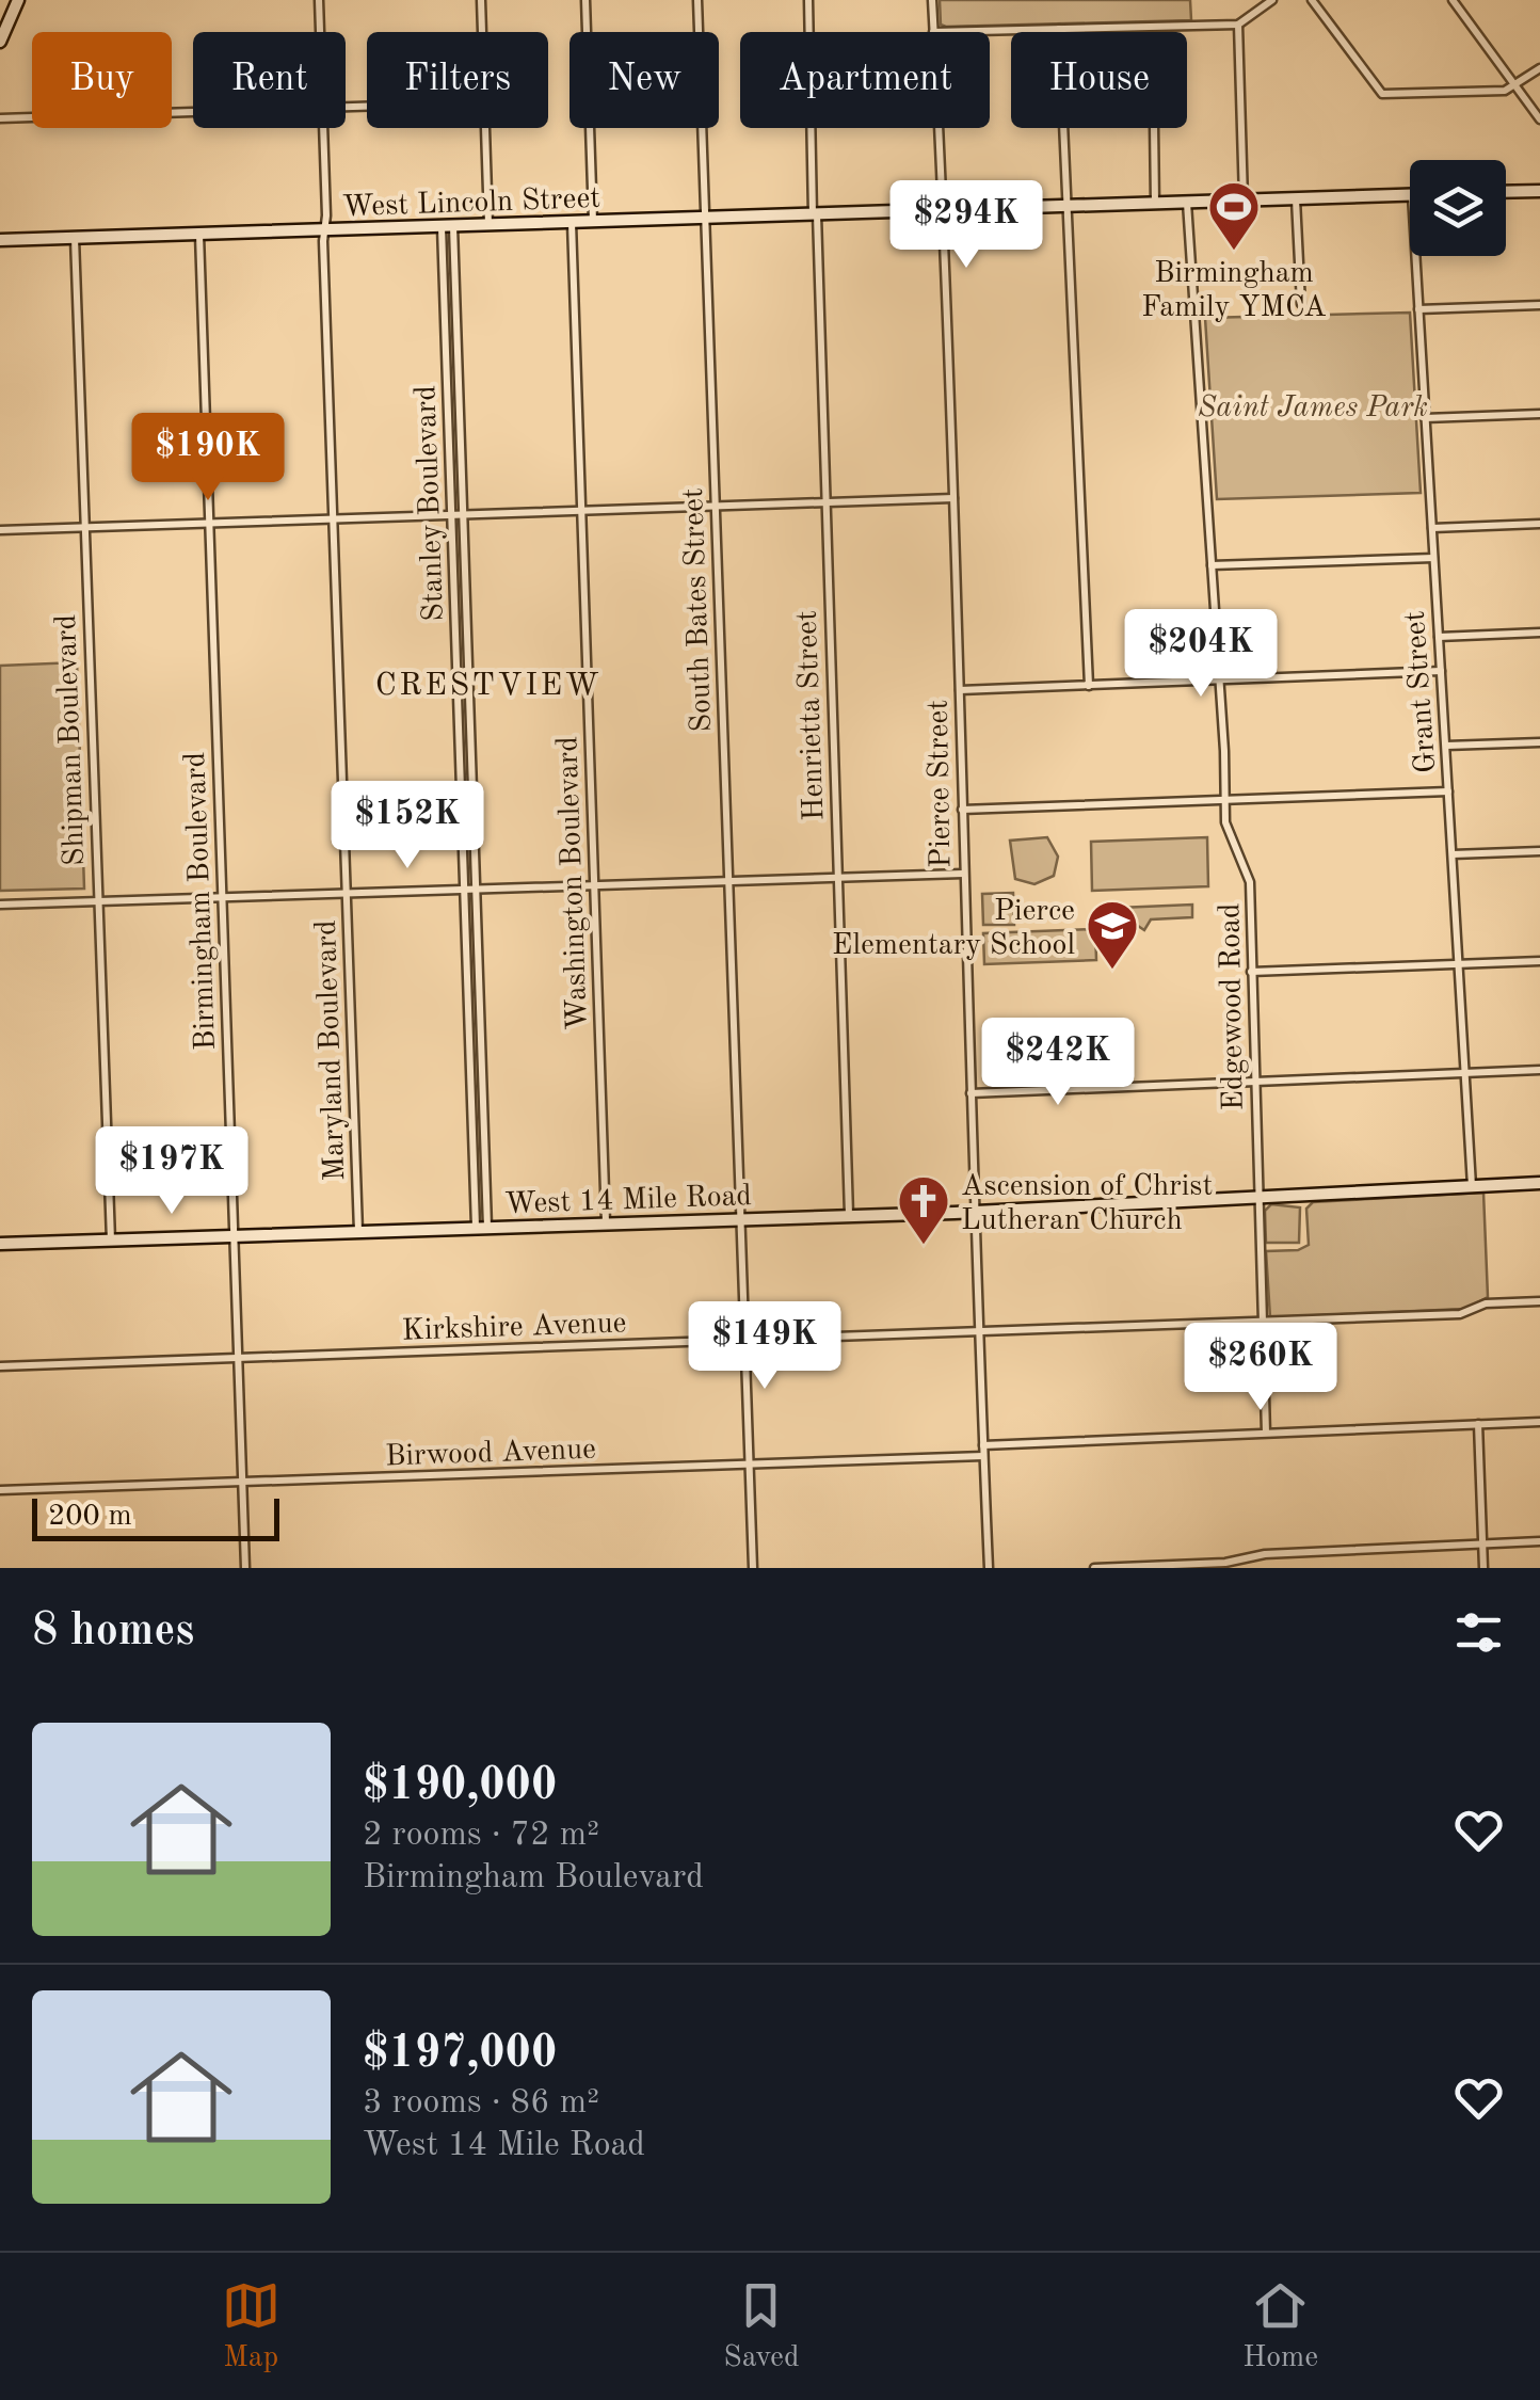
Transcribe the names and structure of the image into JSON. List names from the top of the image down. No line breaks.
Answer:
{"streets":{"main road":["West Lincoln Street","West 14 Mile Road"],"street":["Stanley Boulevard","South Bates Street","Grant Street","Henrietta Street","Shipman Boulevard","Pierce Street","Washington Boulevard","Birmingham Boulevard","Edgewood Road","Maryland Boulevard","Kirkshire Avenue","Birwood Avenue"]},"crossings":[["West Lincoln Street","Stanley Boulevard"],["West Lincoln Street","South Bates Street"],["West Lincoln Street","Henrietta Street"],["West Lincoln Street","Shipman Boulevard"],["West Lincoln Street","Pierce Street"],["West Lincoln Street","Washington Boulevard"],["West Lincoln Street","Birmingham Boulevard"],["West Lincoln Street","Edgewood Road"],["West Lincoln Street","Maryland Boulevard"],["Stanley Boulevard","West 14 Mile Road"],["South Bates Street","West 14 Mile Road"],["South Bates Street","Kirkshire Avenue"],["South Bates Street","Birwood Avenue"],["Grant Street","West 14 Mile Road"],["Henrietta Street","West 14 Mile Road"],["Shipman Boulevard","West 14 Mile Road"],["Pierce Street","West 14 Mile Road"],["Pierce Street","Kirkshire Avenue"],["Pierce Street","Birwood Avenue"],["Washington Boulevard","West 14 Mile Road"],["Birmingham Boulevard","West 14 Mile Road"],["Birmingham Boulevard","Kirkshire Avenue"],["Birmingham Boulevard","Birwood Avenue"],["Edgewood Road","West 14 Mile Road"],["Edgewood Road","Kirkshire Avenue"],["Maryland Boulevard","West 14 Mile Road"]],"districts":["CRESTVIEW"],"parks":["Saint James Park"],"places":{"sports":["Birmingham Family YMCA"],"school or university":["Pierce Elementary School"],"church":["Ascension of Christ Lutheran Church"]},"scale_bar":"200 m","page":{"chip":["Buy","Rent","Filters","New","Apartment","House"],"price":["$294K","$190K","$204K","$152K","$242K","$197K","$149K","$260K"],"scale":"200 m","heading":"8 homes","list":[{"name":"$190,000","note":"2 rooms · 72 m² · Birmingham Boulevard"},{"name":"$197,000","note":"3 rooms · 86 m² · West 14 Mile Road"}],"tabs":["Map","Saved","Home"]}}
